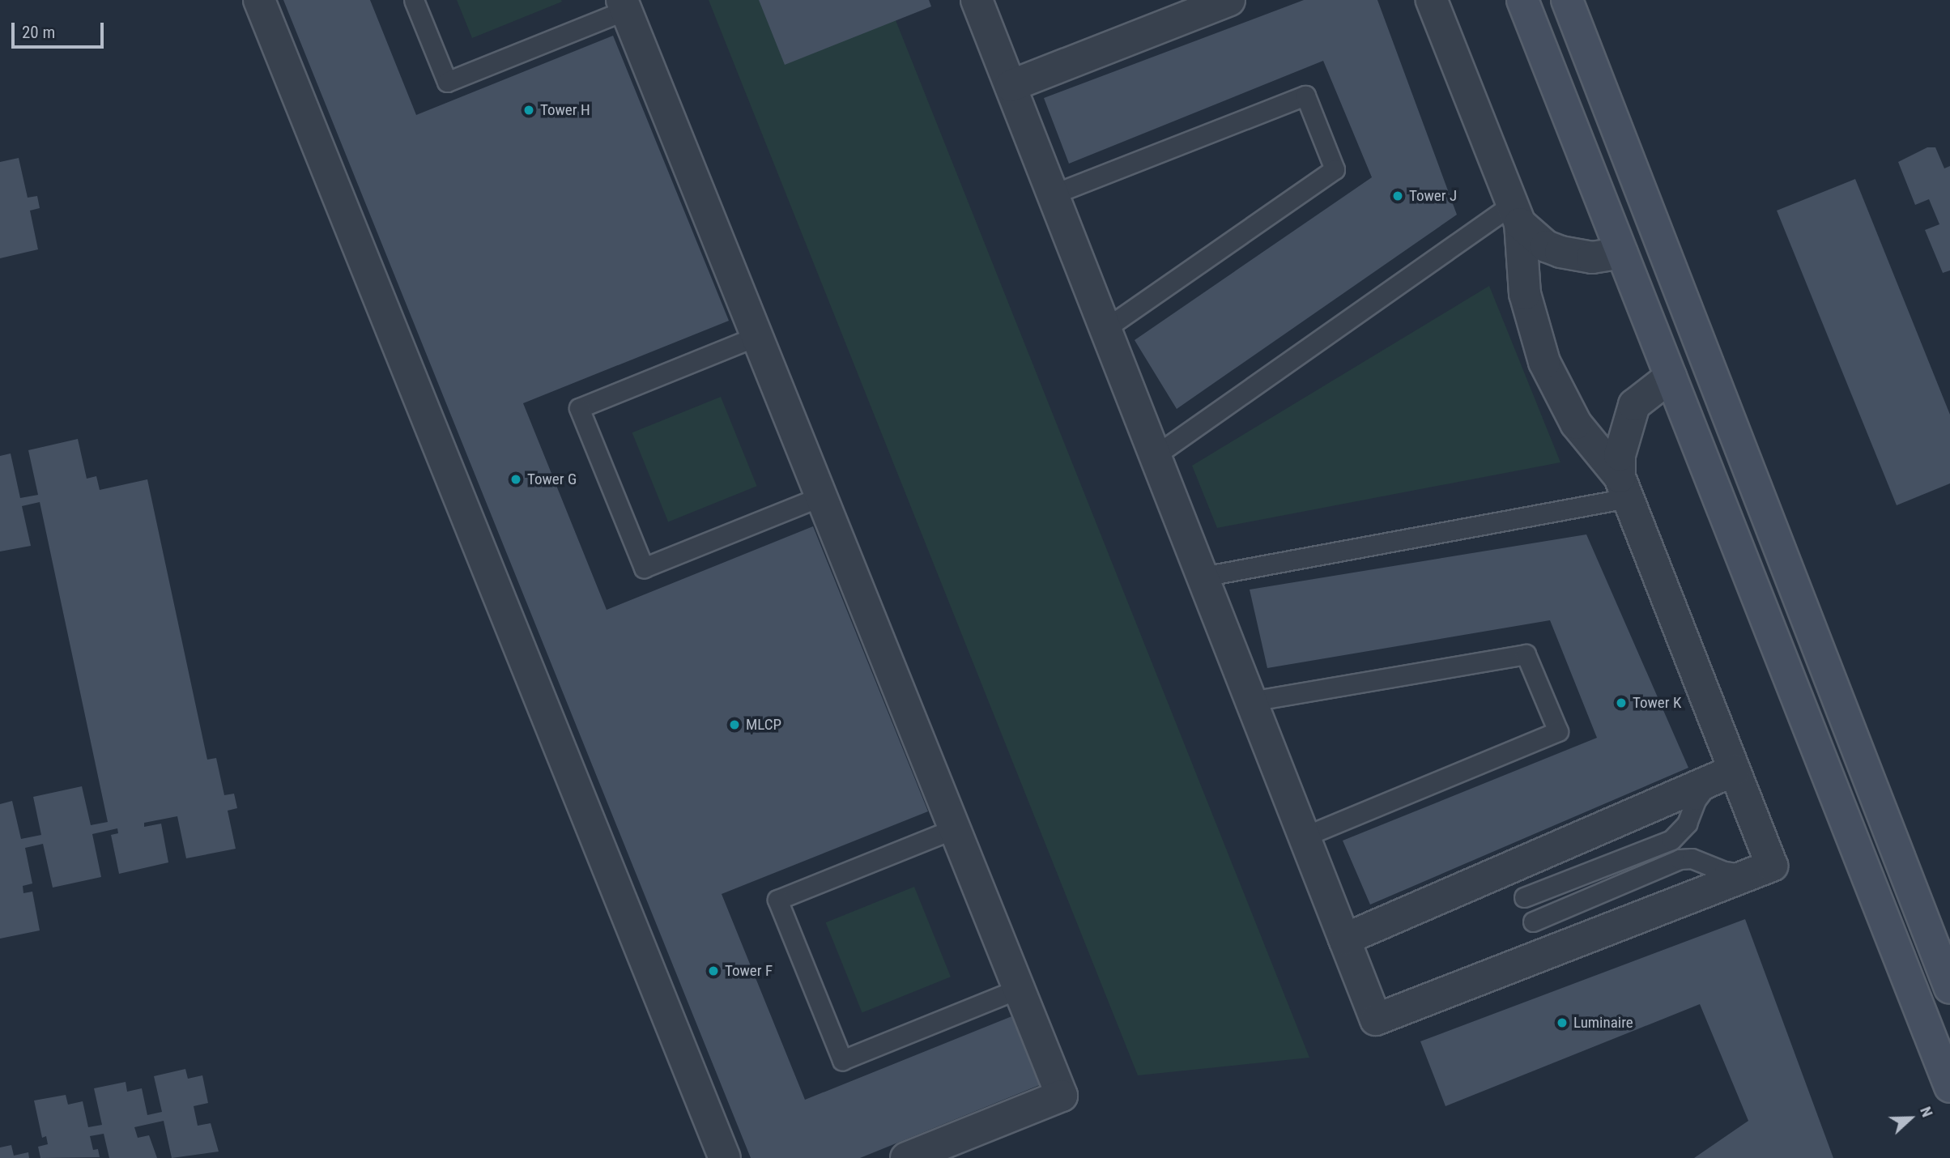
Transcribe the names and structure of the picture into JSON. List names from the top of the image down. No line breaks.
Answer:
{"places":["Tower H","Tower J","Tower G","Tower K","MLCP","Tower F","Luminaire"],"scale_bar":"20 m","north":"right"}
